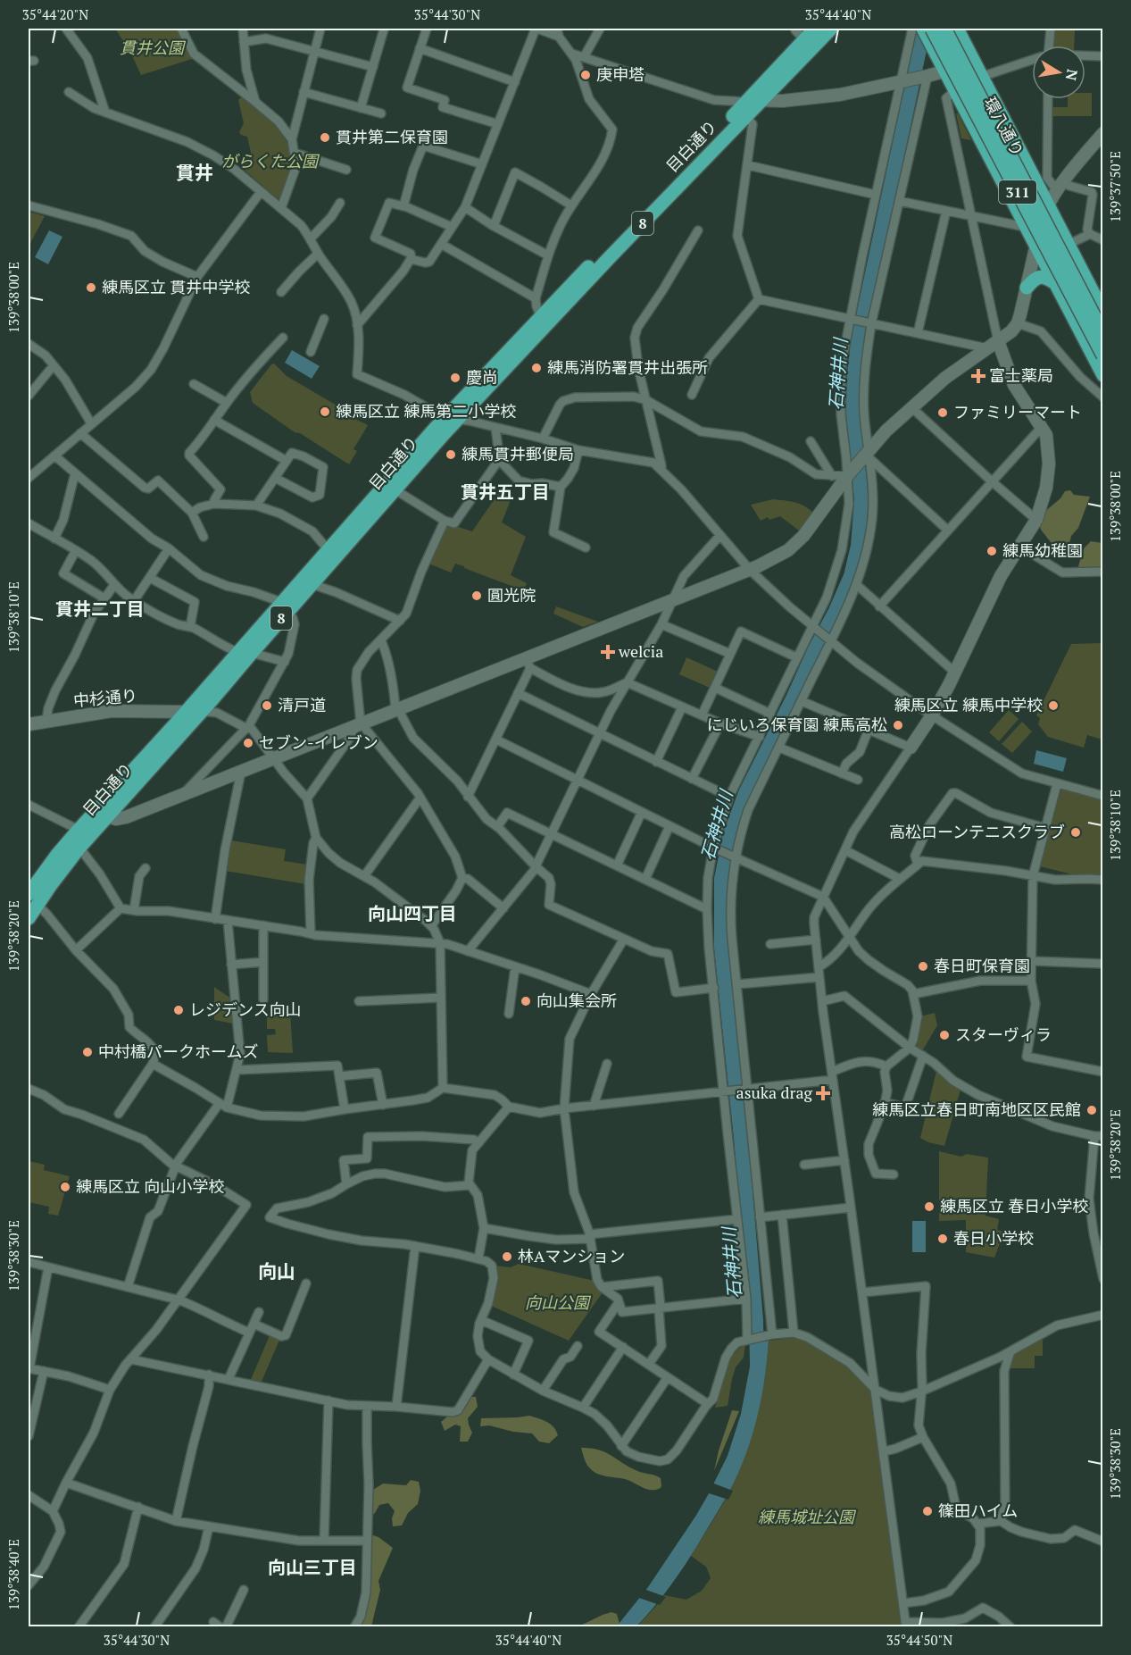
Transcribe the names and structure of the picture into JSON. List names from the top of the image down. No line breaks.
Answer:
{"streets":{"main road":["環八通り","目白通り","311","8"],"street":["中杉通り"]},"crossings":[["目白通り","中杉通り"]],"districts":["貫井","貫井五丁目","貫井二丁目","向山四丁目","向山","向山三丁目"],"water":["石神井川"],"parks":["貫井公園","がらくた公園","向山公園","練馬城址公園"],"places":{"other":["庚申塔","貫井第二保育園","練馬区立 貫井中学校","練馬消防署貫井出張所","慶尚","練馬区立 練馬第二小学校","ファミリーマート","練馬貫井郵便局","練馬幼稚園","圓光院","清戸道","練馬区立 練馬中学校","にじいろ保育園 練馬高松","セブン-イレブン","高松ローンテニスクラブ","春日町保育園","向山集会所","レジデンス向山","スターヴィラ","中村橋パークホームズ","練馬区立春日町南地区区民館","練馬区立 向山小学校","練馬区立 春日小学校","春日小学校","林Aマンション","篠田ハイム"],"health":["富士薬局","welcia","asuka drag"]},"north":"right","coordinates":["35°44'20\"N","35°44'30\"N","35°44'40\"N","139°37'50\"E","139°38'00\"E","139°38'10\"E","139°38'20\"E","139°38'30\"E","139°38'40\"E","35°44'50\"N"]}
